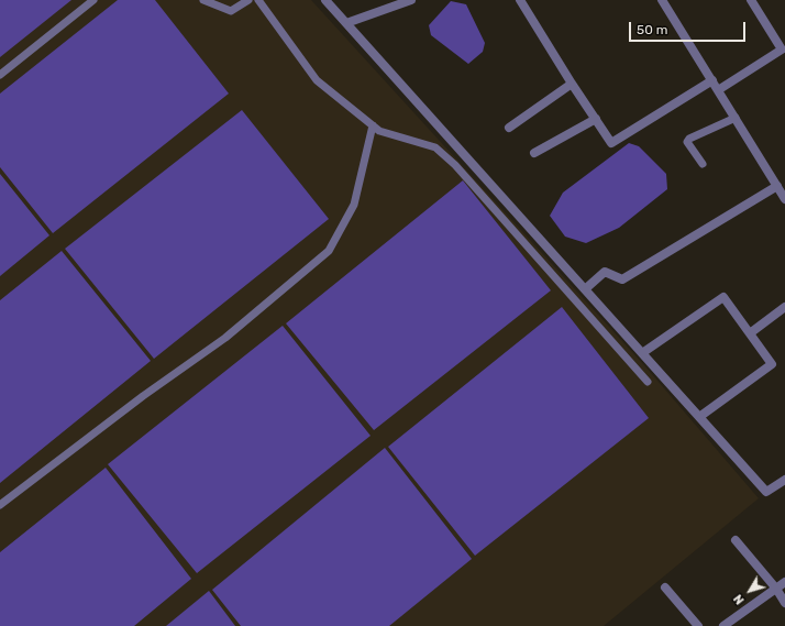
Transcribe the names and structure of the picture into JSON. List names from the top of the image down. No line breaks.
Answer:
{"scale_bar":"50 m","north":"bottom left"}
